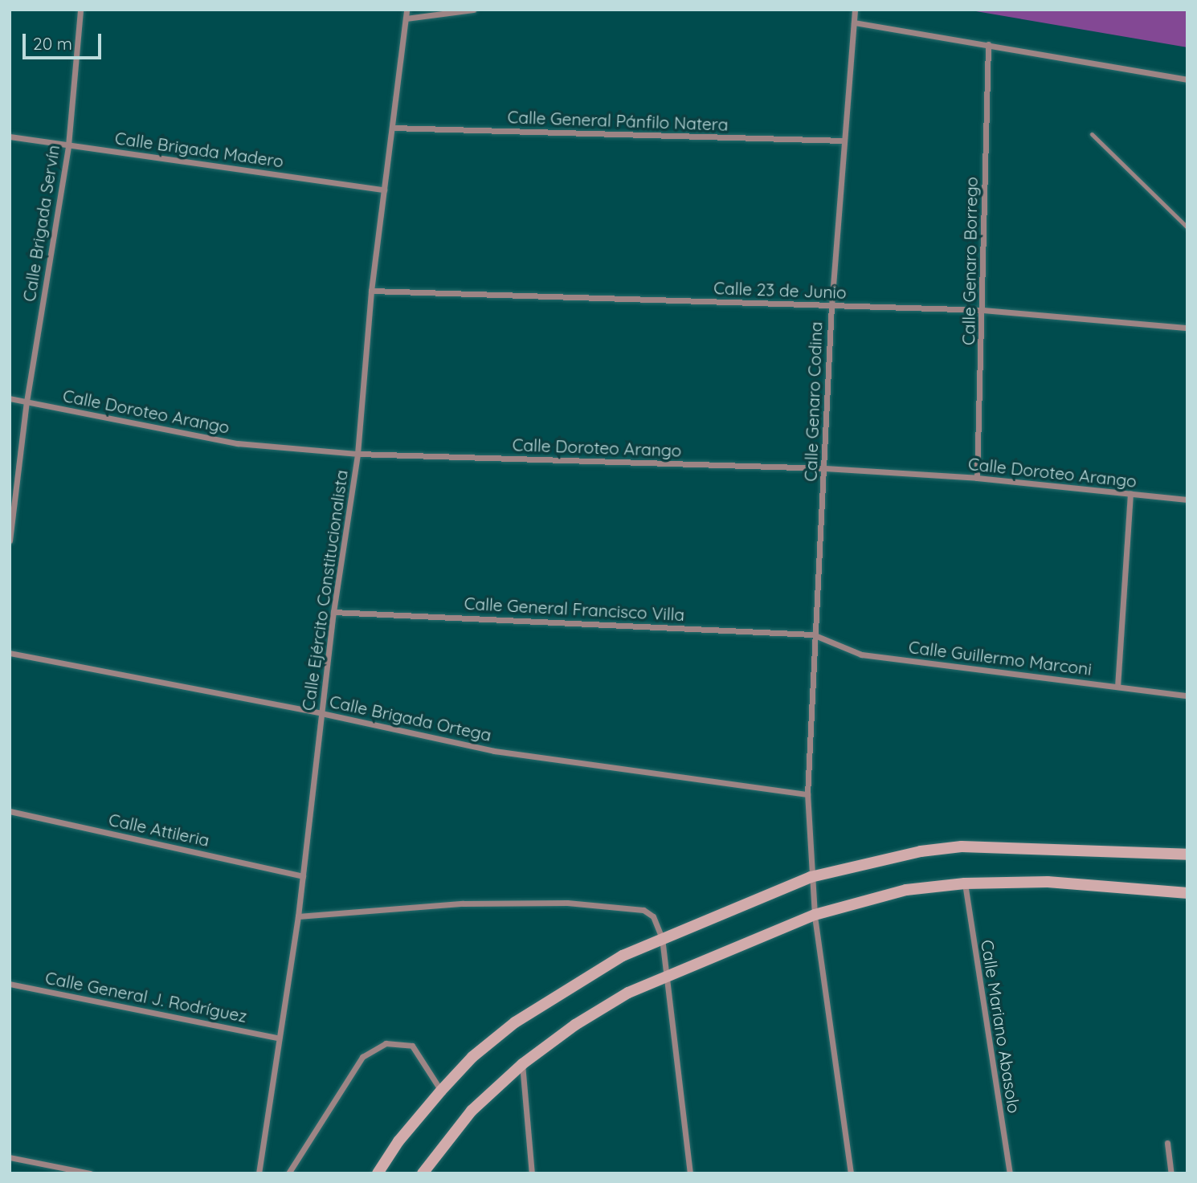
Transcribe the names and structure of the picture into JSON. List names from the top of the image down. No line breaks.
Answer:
{"streets":{"street":["Calle General Pánfilo Natera","Calle Brigada Madero","Calle Brigada Servín","Calle Genaro Borrego","Calle 23 de Junio","Calle Genaro Codina","Calle Doroteo Arango","Calle Ejército Constitucionalista","Calle General Francisco Villa","Calle Guillermo Marconi","Calle Brigada Ortega","Calle Attileria","Calle General J. Rodríguez","Calle Mariano Abasolo"]},"crossings":[["Calle General Pánfilo Natera","Calle Genaro Codina"],["Calle General Pánfilo Natera","Calle Ejército Constitucionalista"],["Calle Brigada Madero","Calle Brigada Servín"],["Calle Brigada Madero","Calle Ejército Constitucionalista"],["Calle Brigada Servín","Calle Doroteo Arango"],["Calle Genaro Borrego","Calle 23 de Junio"],["Calle Genaro Borrego","Calle Doroteo Arango"],["Calle 23 de Junio","Calle Genaro Codina"],["Calle 23 de Junio","Calle Ejército Constitucionalista"],["Calle Genaro Codina","Calle Doroteo Arango"],["Calle Genaro Codina","Calle General Francisco Villa"],["Calle Genaro Codina","Calle Guillermo Marconi"],["Calle Genaro Codina","Calle Brigada Ortega"],["Calle Doroteo Arango","Calle Ejército Constitucionalista"],["Calle Ejército Constitucionalista","Calle General Francisco Villa"],["Calle Ejército Constitucionalista","Calle Brigada Ortega"],["Calle Ejército Constitucionalista","Calle Attileria"],["Calle Ejército Constitucionalista","Calle General J. Rodríguez"],["Calle General Francisco Villa","Calle Guillermo Marconi"]],"scale_bar":"20 m"}
